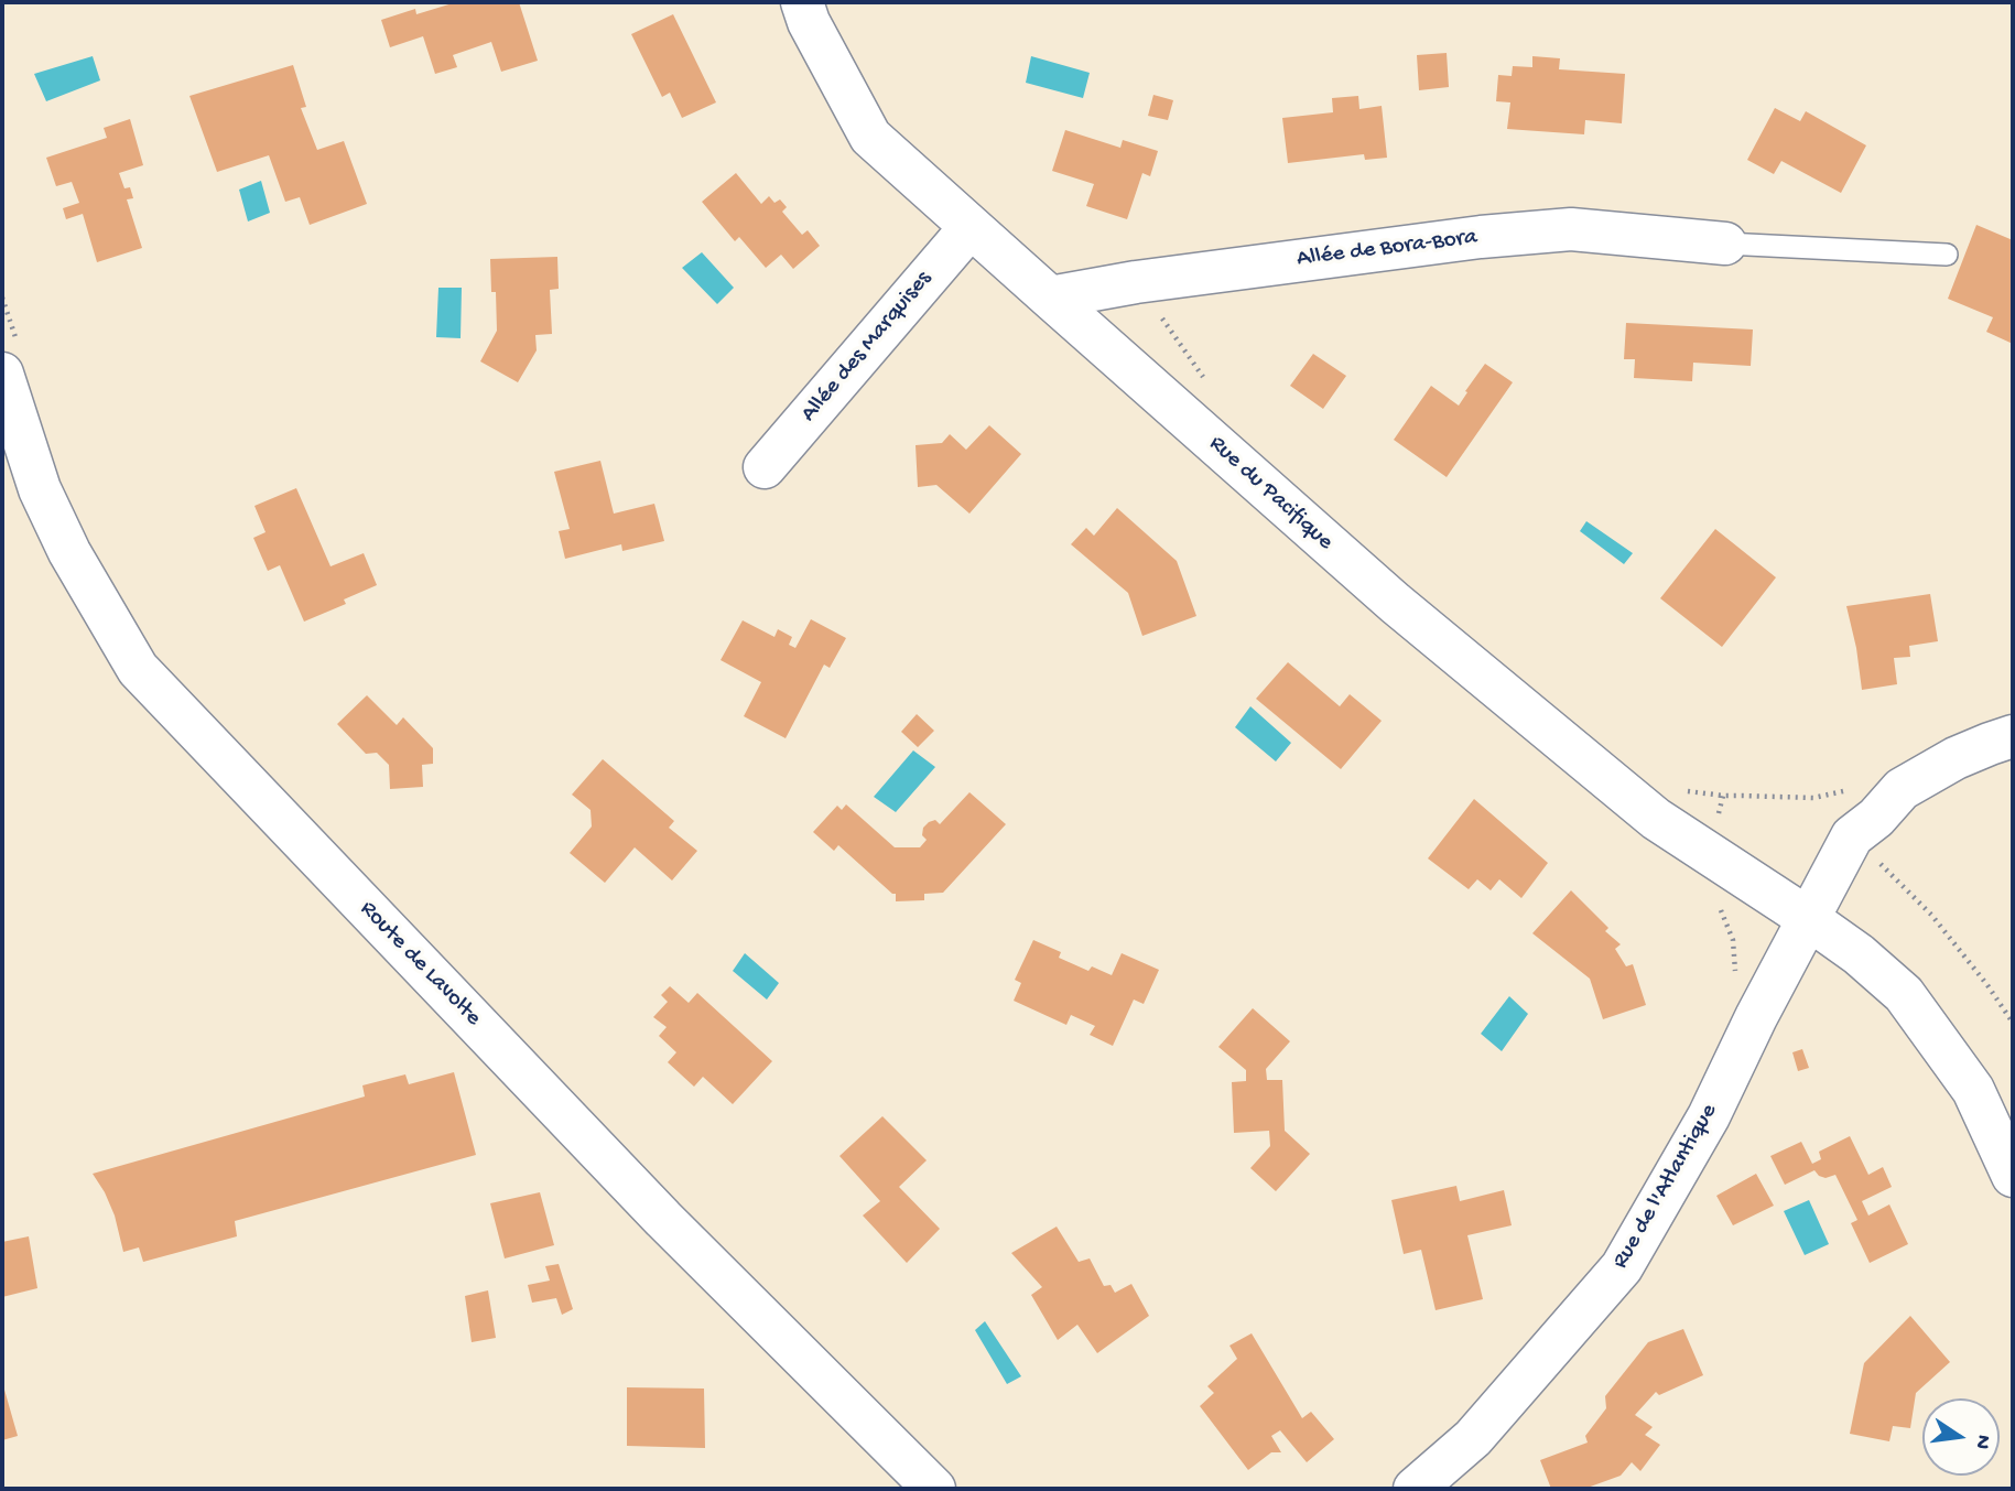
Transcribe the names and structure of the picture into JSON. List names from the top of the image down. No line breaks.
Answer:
{"streets":{"street":["Allée de Bora-Bora","Allée des Marquises","Rue du Pacifique","Route de Lavolte","Rue de l'Atlantique"]},"crossings":[["Allée de Bora-Bora","Rue du Pacifique"],["Allée des Marquises","Rue du Pacifique"],["Rue du Pacifique","Rue de l'Atlantique"]],"north":"right"}
